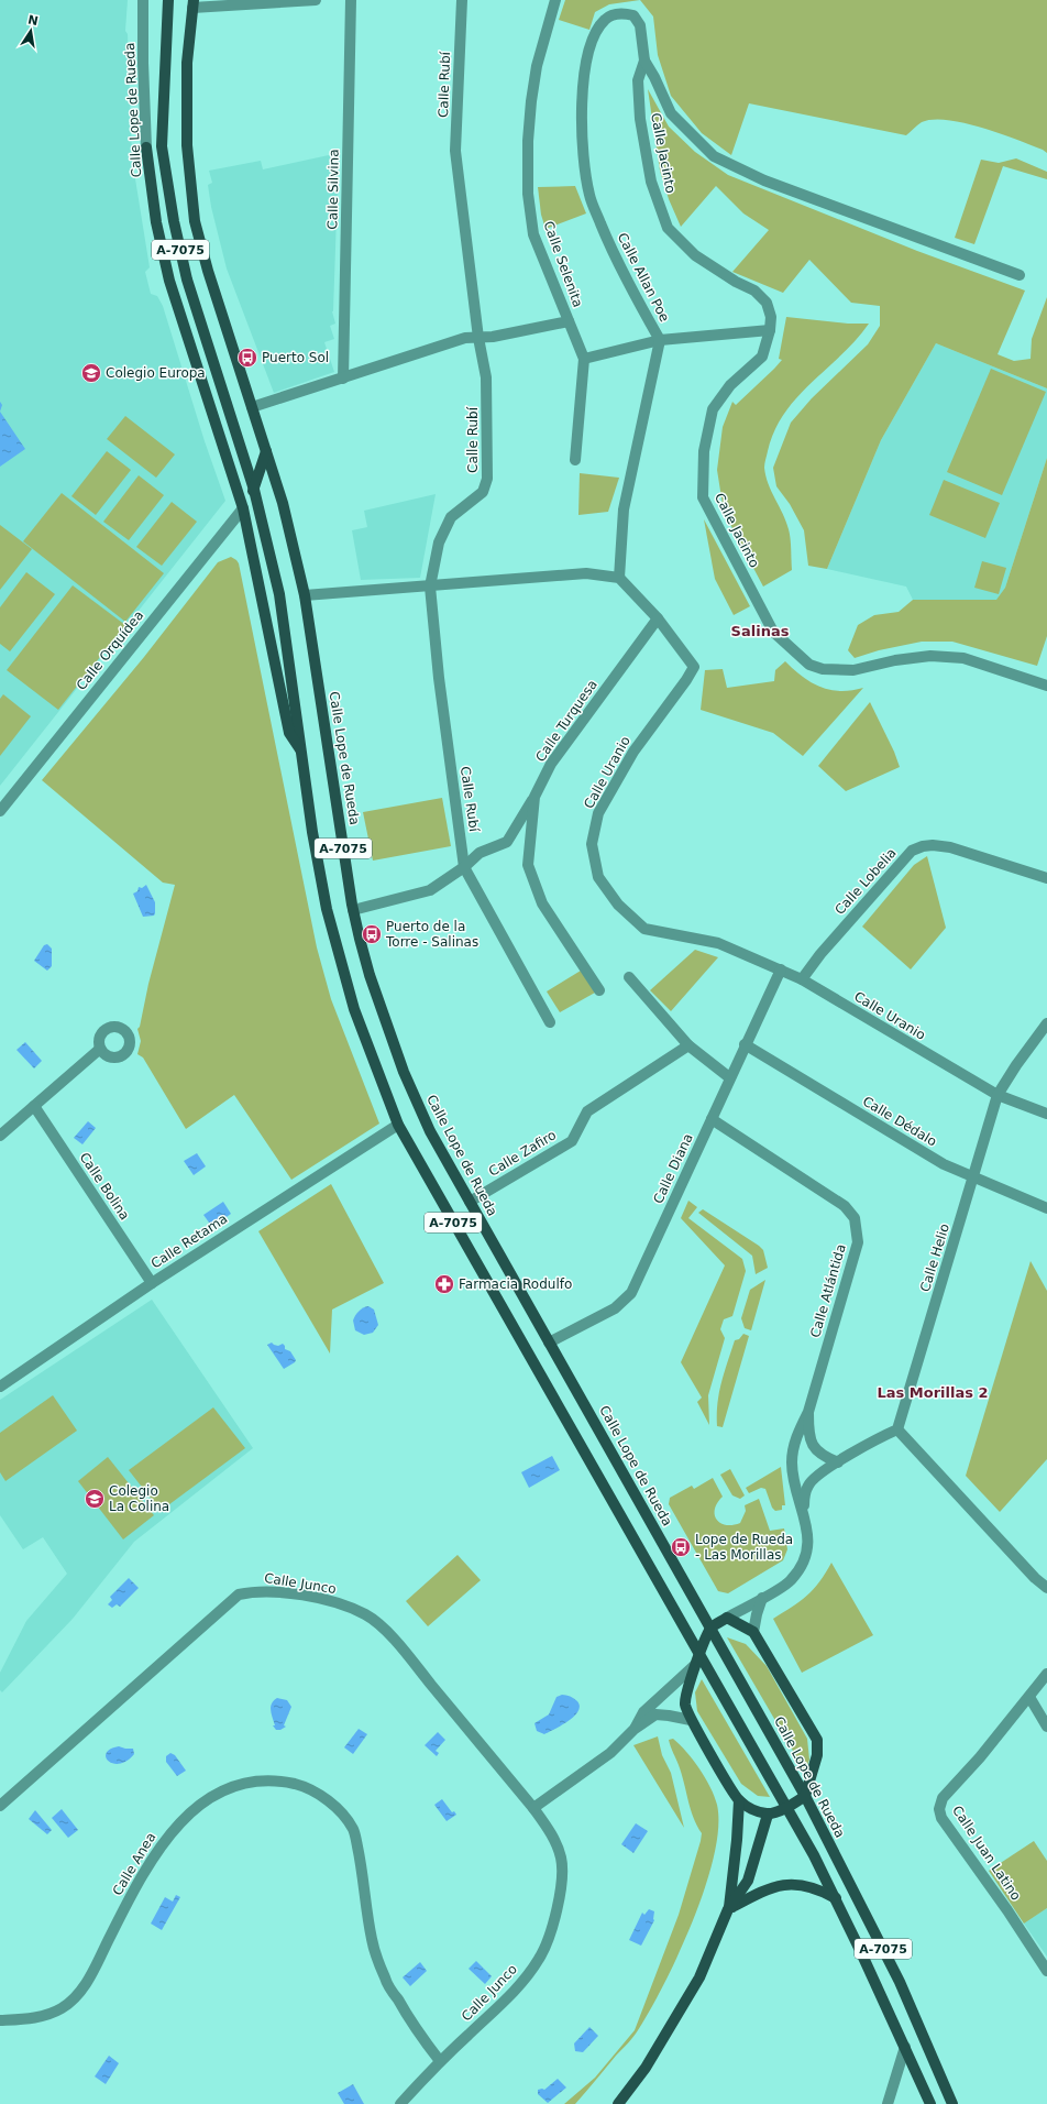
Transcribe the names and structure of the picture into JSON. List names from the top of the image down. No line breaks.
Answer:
{"streets":{"main road":["Calle Lope de Rueda","A-7075"],"street":["Calle Rubí","Calle Jacinto","Calle Silvina","Calle Selenita","Calle Allan Poe","Calle Orquídea","Calle Turquesa","Calle Uranio","Calle Lobelia","Calle Dédalo","Calle Zafiro","Calle Diana","Calle Bolina","Calle Retama","Calle Helio","Calle Atlántida","Calle Junco","Calle Juan Latino","Calle Anea"]},"crossings":[["Calle Lope de Rueda","Calle Orquídea"],["Calle Lope de Rueda","Calle Zafiro"],["Calle Lope de Rueda","Calle Diana"],["Calle Lope de Rueda","Calle Retama"],["Calle Jacinto","Calle Allan Poe"],["Calle Allan Poe","Calle Uranio"],["Calle Turquesa","Calle Uranio"],["Calle Uranio","Calle Lobelia"],["Calle Uranio","Calle Diana"],["Calle Uranio","Calle Helio"],["Calle Dédalo","Calle Diana"],["Calle Dédalo","Calle Helio"],["Calle Diana","Calle Atlántida"],["Calle Bolina","Calle Retama"],["Calle Junco","Calle Anea"]],"districts":["Salinas","Las Morillas 2"],"places":{"bus stop":["Puerto Sol","Puerto de la Torre - Salinas","Lope de Rueda - Las Morillas"],"school or university":["Colegio Europa","Colegio La Colina"],"pharmacy":["Farmacia Rodulfo"]},"north":"top"}
